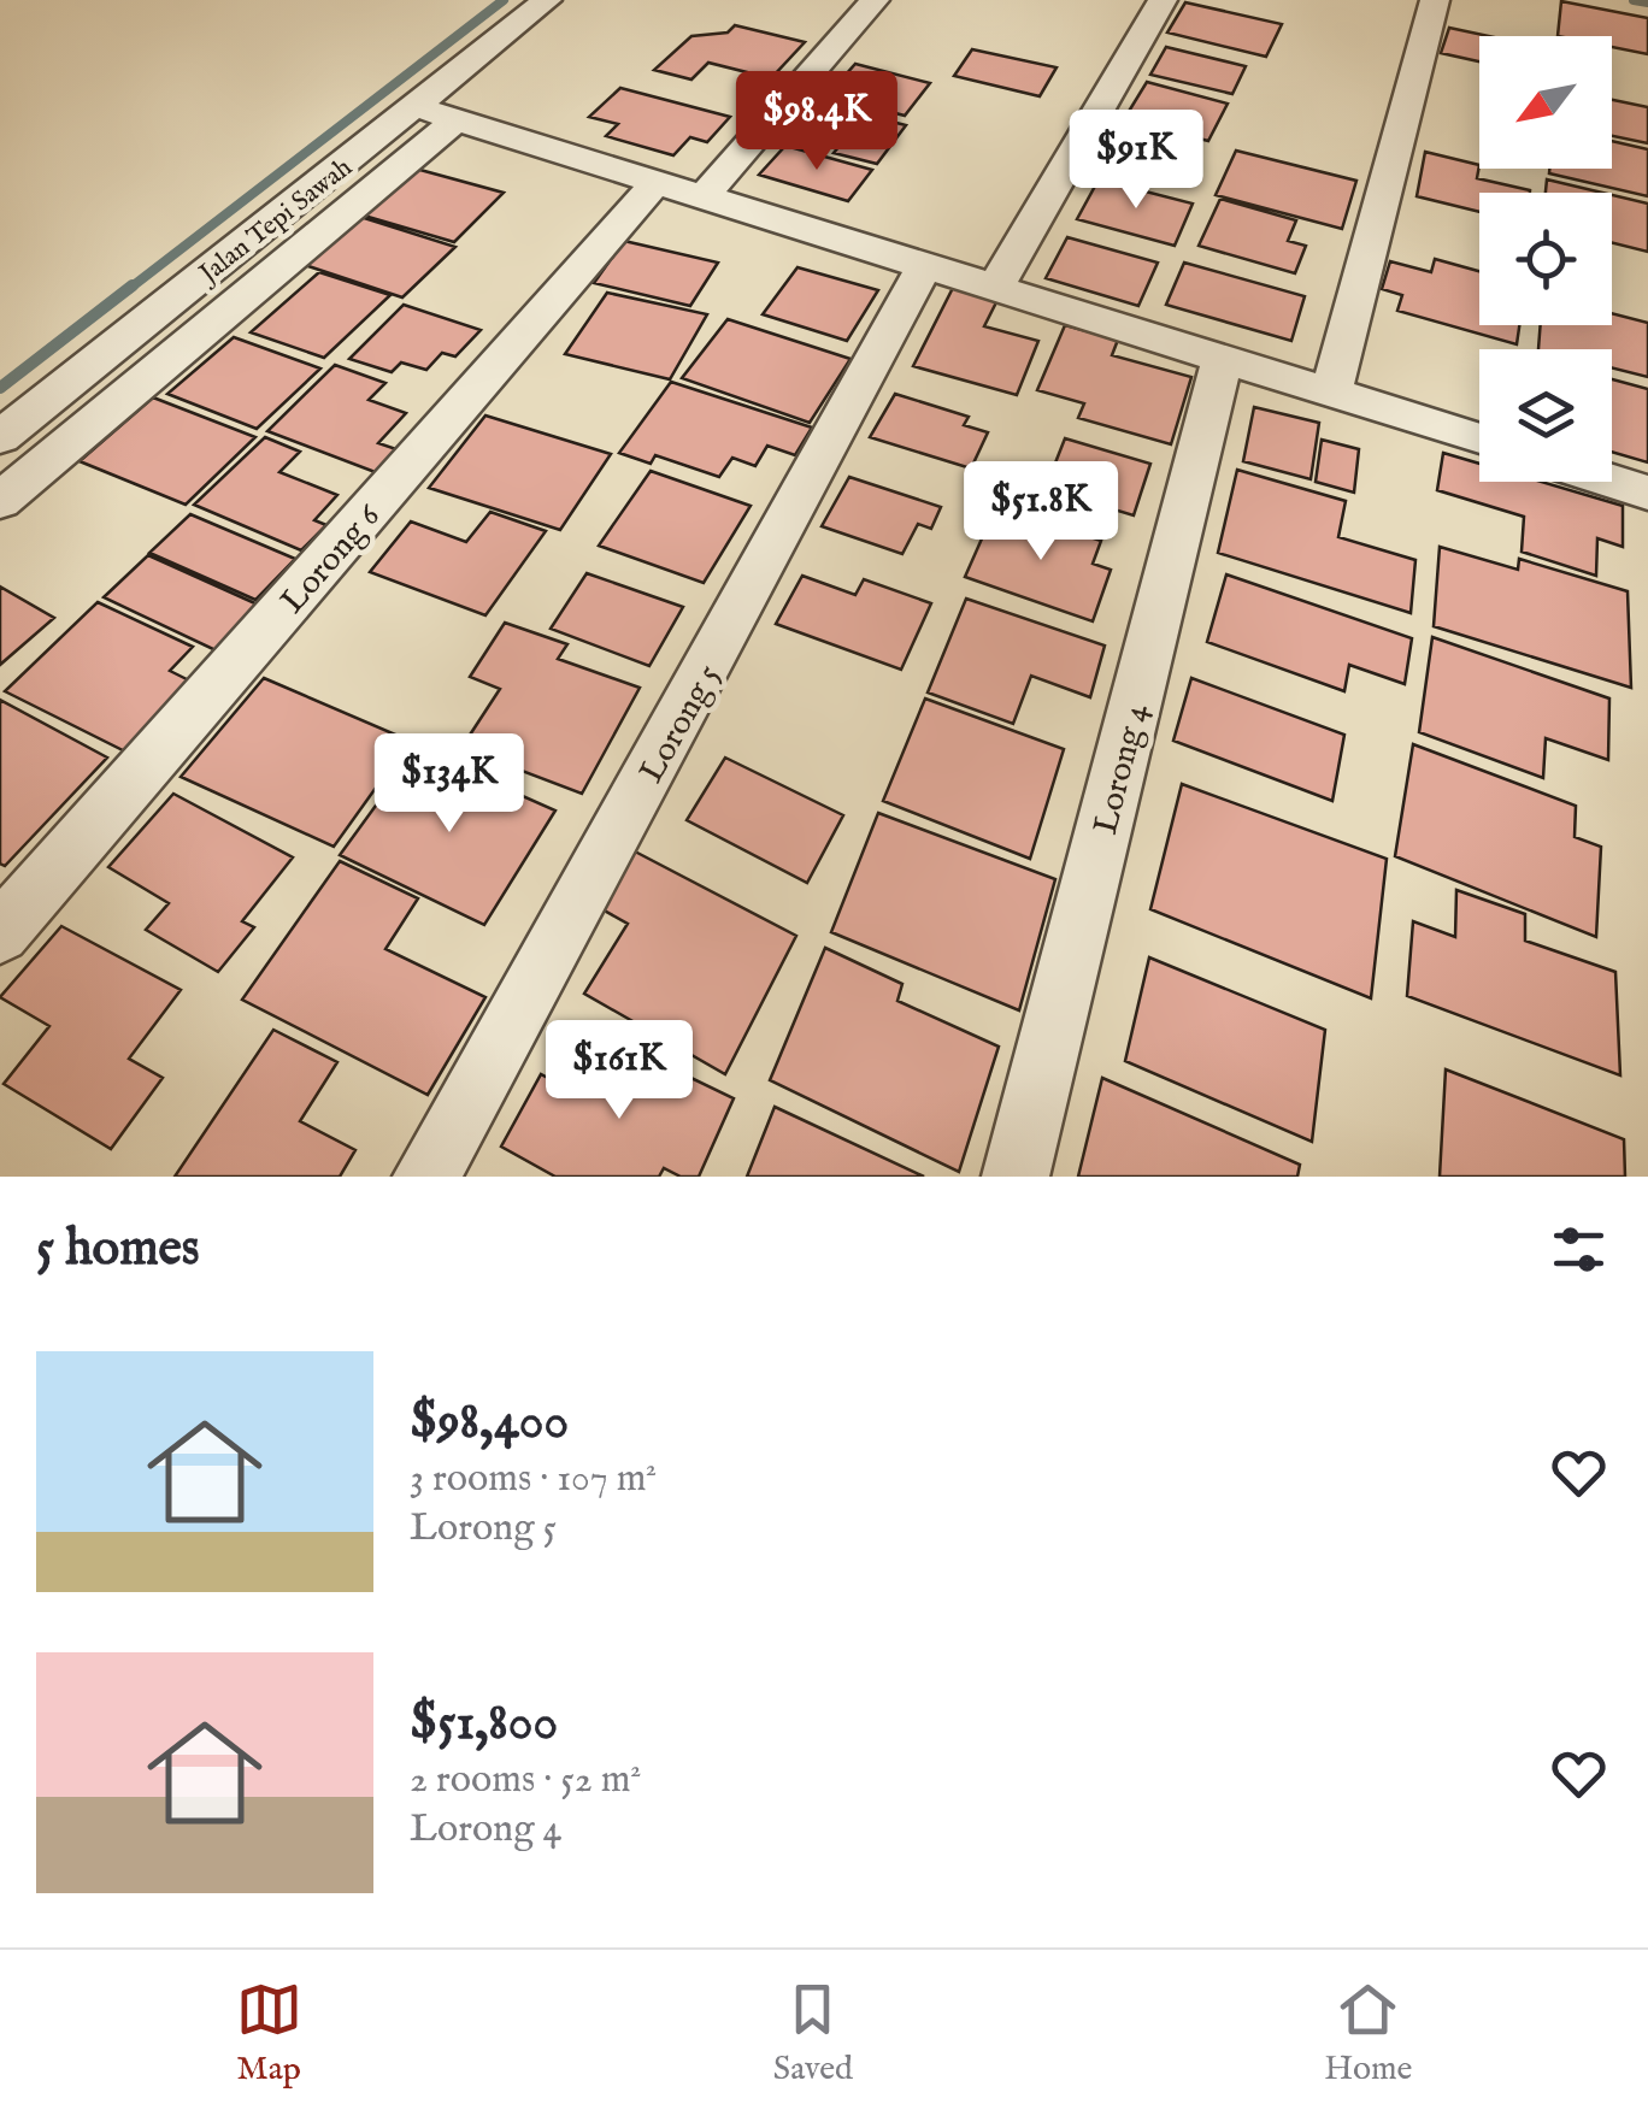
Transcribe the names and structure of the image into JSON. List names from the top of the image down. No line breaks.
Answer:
{"streets":{"street":["Jalan Tepi Sawah","Lorong 6","Lorong 5","Lorong 4"]},"north":"bottom left","page":{"price":["$98.4K","$91K","$51.8K","$134K","$161K"],"heading":"5 homes","list":[{"name":"$98,400","note":"3 rooms · 107 m² · Lorong 5"},{"name":"$51,800","note":"2 rooms · 52 m² · Lorong 4"}],"tabs":["Map","Saved","Home"]}}
